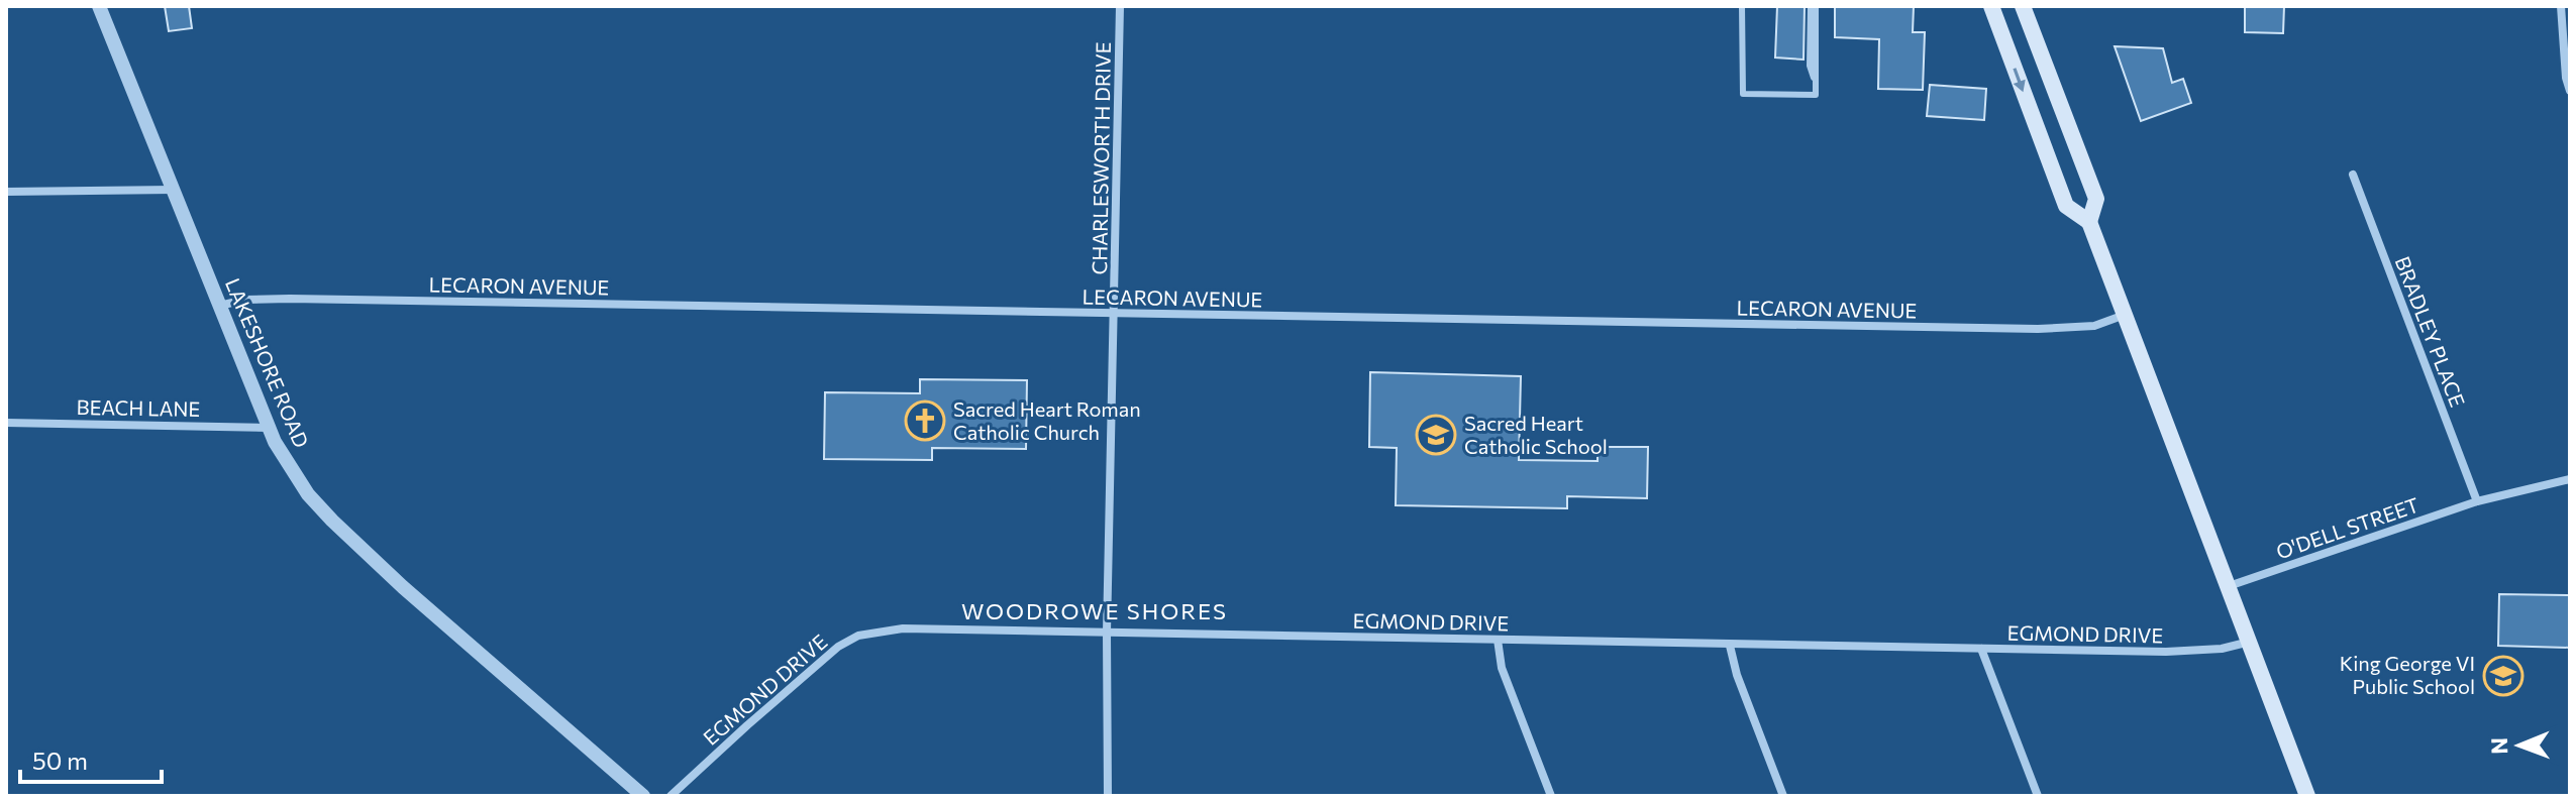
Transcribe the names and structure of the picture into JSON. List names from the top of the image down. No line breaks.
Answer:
{"streets":{"street":["CHARLESWORTH DRIVE","LECARON AVENUE","BRADLEY PLACE","LAKESHORE ROAD","BEACH LANE","O'DELL STREET","EGMOND DRIVE"]},"crossings":[["CHARLESWORTH DRIVE","LECARON AVENUE"],["CHARLESWORTH DRIVE","EGMOND DRIVE"],["LECARON AVENUE","LAKESHORE ROAD"],["BRADLEY PLACE","O'DELL STREET"],["LAKESHORE ROAD","BEACH LANE"]],"districts":["WOODROWE SHORES"],"places":{"church":["Sacred Heart Roman Catholic Church"],"school or university":["Sacred Heart Catholic School","King George VI Public School"]},"scale_bar":"50 m","north":"left"}
